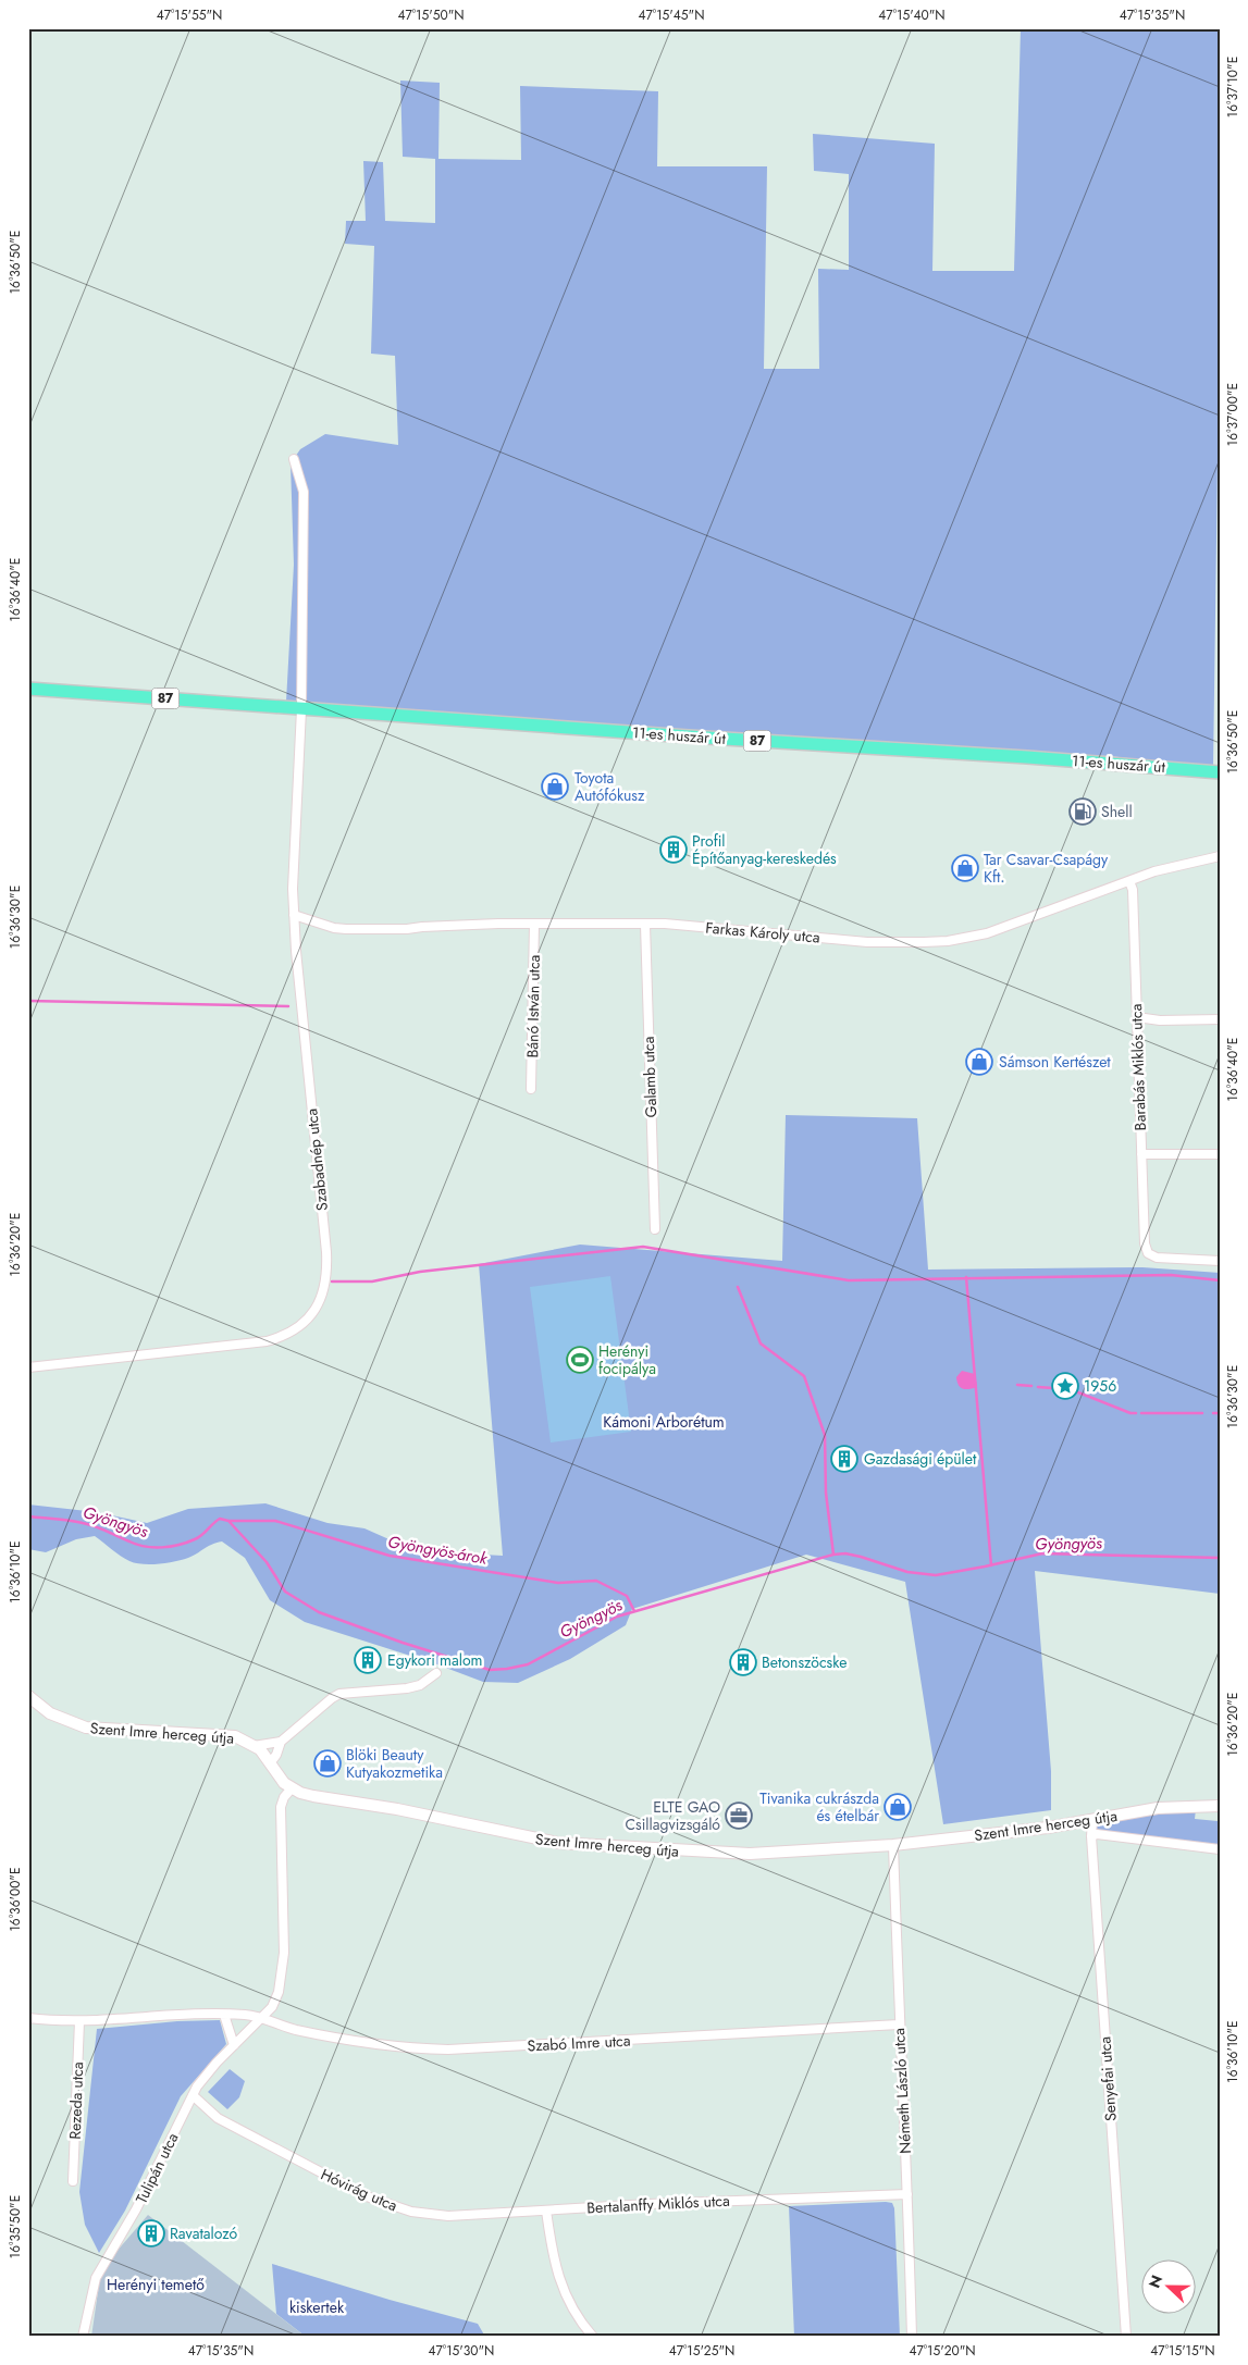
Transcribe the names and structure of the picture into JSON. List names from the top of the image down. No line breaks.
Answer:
{"streets":{"main road":["87","11-es huszár út","Szent Imre herceg útja"],"street":["Farkas Károly utca","Bánó István utca","Barabás Miklós utca","Galamb utca","Szabadnép utca","Szabó Imre utca","Senyefai utca","Németh László utca","Rezeda utca","Tulipán utca","Hóvirág utca","Bertalanffy Miklós utca"]},"crossings":[["87","11-es huszár út"],["87","Szabadnép utca"],["11-es huszár út","Szabadnép utca"],["Farkas Károly utca","Bánó István utca"],["Farkas Károly utca","Barabás Miklós utca"],["Farkas Károly utca","Galamb utca"],["Farkas Károly utca","Szabadnép utca"],["Szent Imre herceg útja","Senyefai utca"],["Szent Imre herceg útja","Németh László utca"],["Szent Imre herceg útja","Tulipán utca"],["Szabó Imre utca","Németh László utca"],["Szabó Imre utca","Tulipán utca"],["Németh László utca","Bertalanffy Miklós utca"],["Tulipán utca","Hóvirág utca"],["Hóvirág utca","Bertalanffy Miklós utca"]],"water":["Gyöngyös","Gyöngyös-árok"],"parks":["Kámoni Arborétum","Herényi temető","kiskertek"],"places":{"shop":["Toyota Autófókusz","Tar Csavar-Csapágy Kft.","Sámson Kertészet","Blöki Beauty Kutyakozmetika","Tivanika cukrászda és ételbár"],"fuel station":["Shell"],"building":["Profil Építőanyag-kereskedés","Gazdasági épület","Egykori malom","Betonszöcske","Ravatalozó"],"sports":["Herényi focipálya"],"place":["1956"],"office":["ELTE GAO Csillagvizsgáló"]},"north":"left","coordinates":["47°15'55\"N","47°15'50\"N","47°15'45\"N","47°15'40\"N","47°15'35\"N","16°37'10\"E","16°36'50\"E","16°37'00\"E","16°36'40\"E","16°36'30\"E","16°36'20\"E","16°36'10\"E","16°36'00\"E","16°35'50\"E","47°15'30\"N","47°15'25\"N","47°15'20\"N","47°15'15\"N"]}
